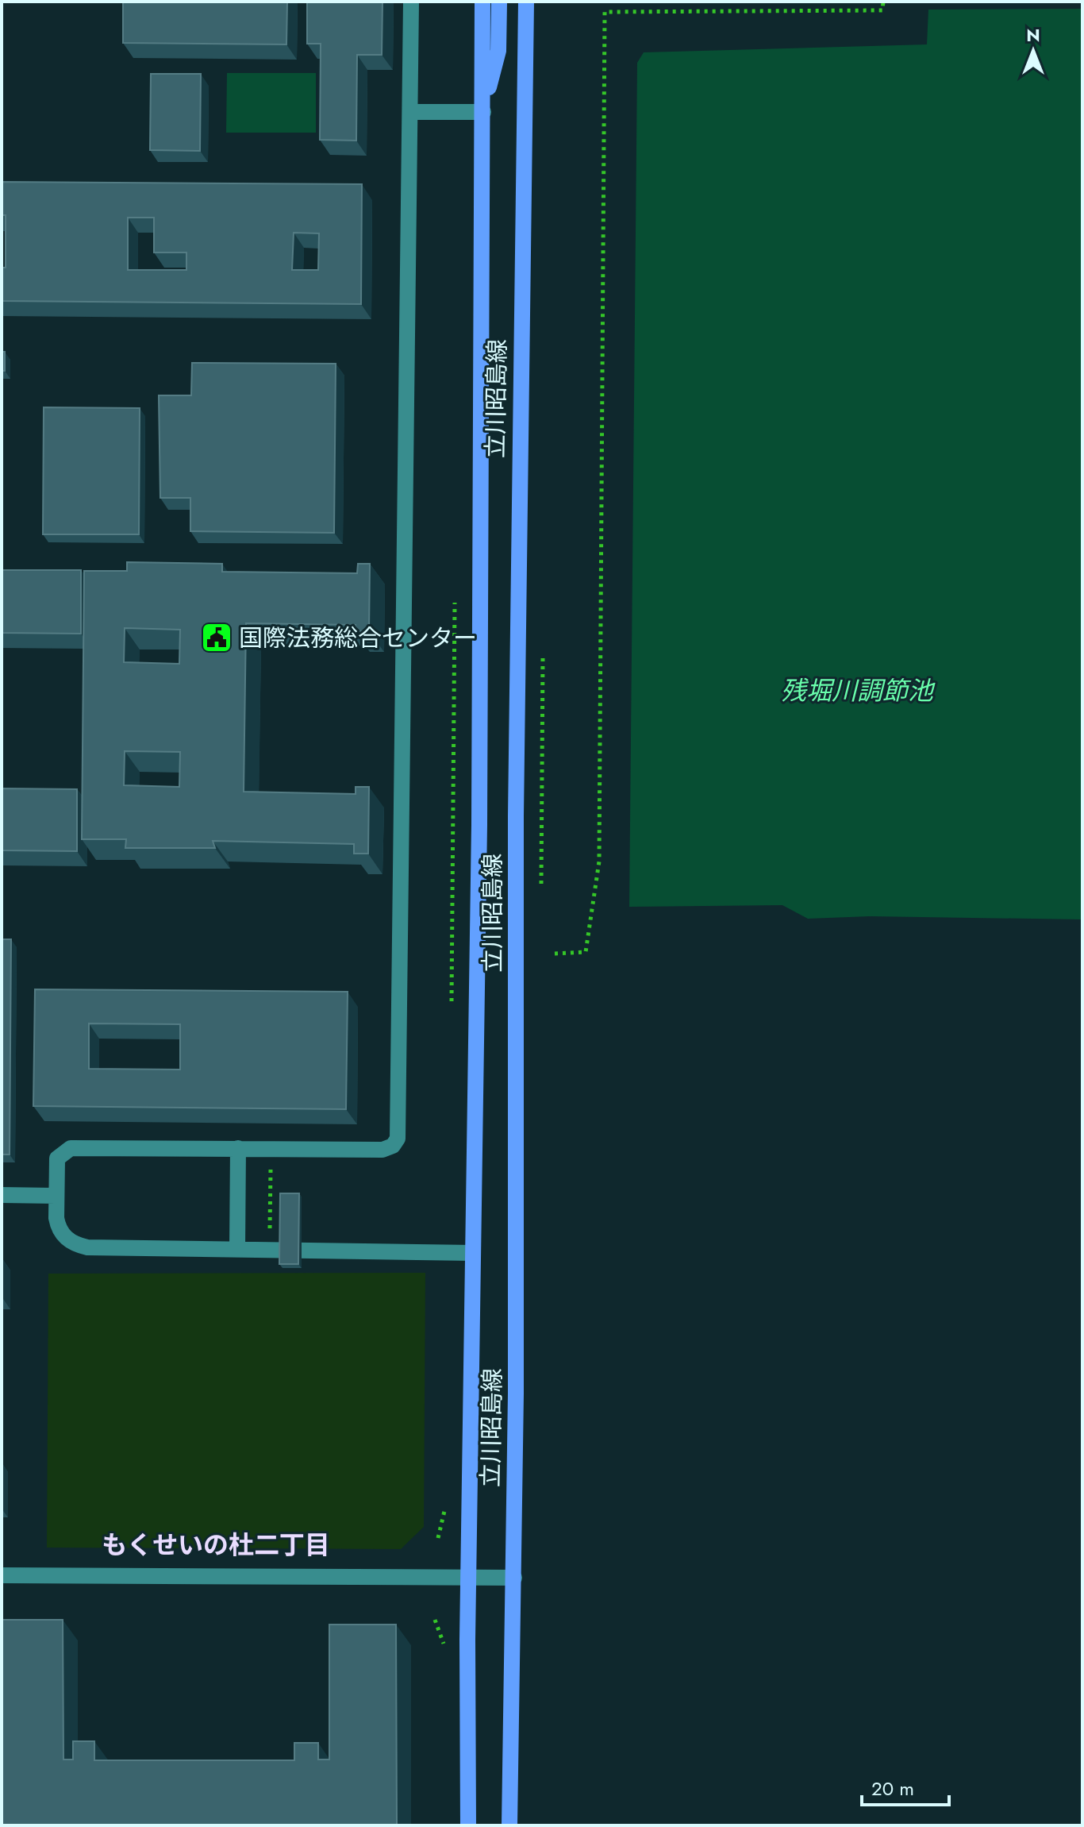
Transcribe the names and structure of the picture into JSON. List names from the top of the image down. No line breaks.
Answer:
{"streets":{"main road":["立川昭島線"]},"districts":["もくせいの杜二丁目"],"water":["残堀川調節池"],"places":{"public building":["国際法務総合センター"]},"scale_bar":"20 m","north":"top"}
